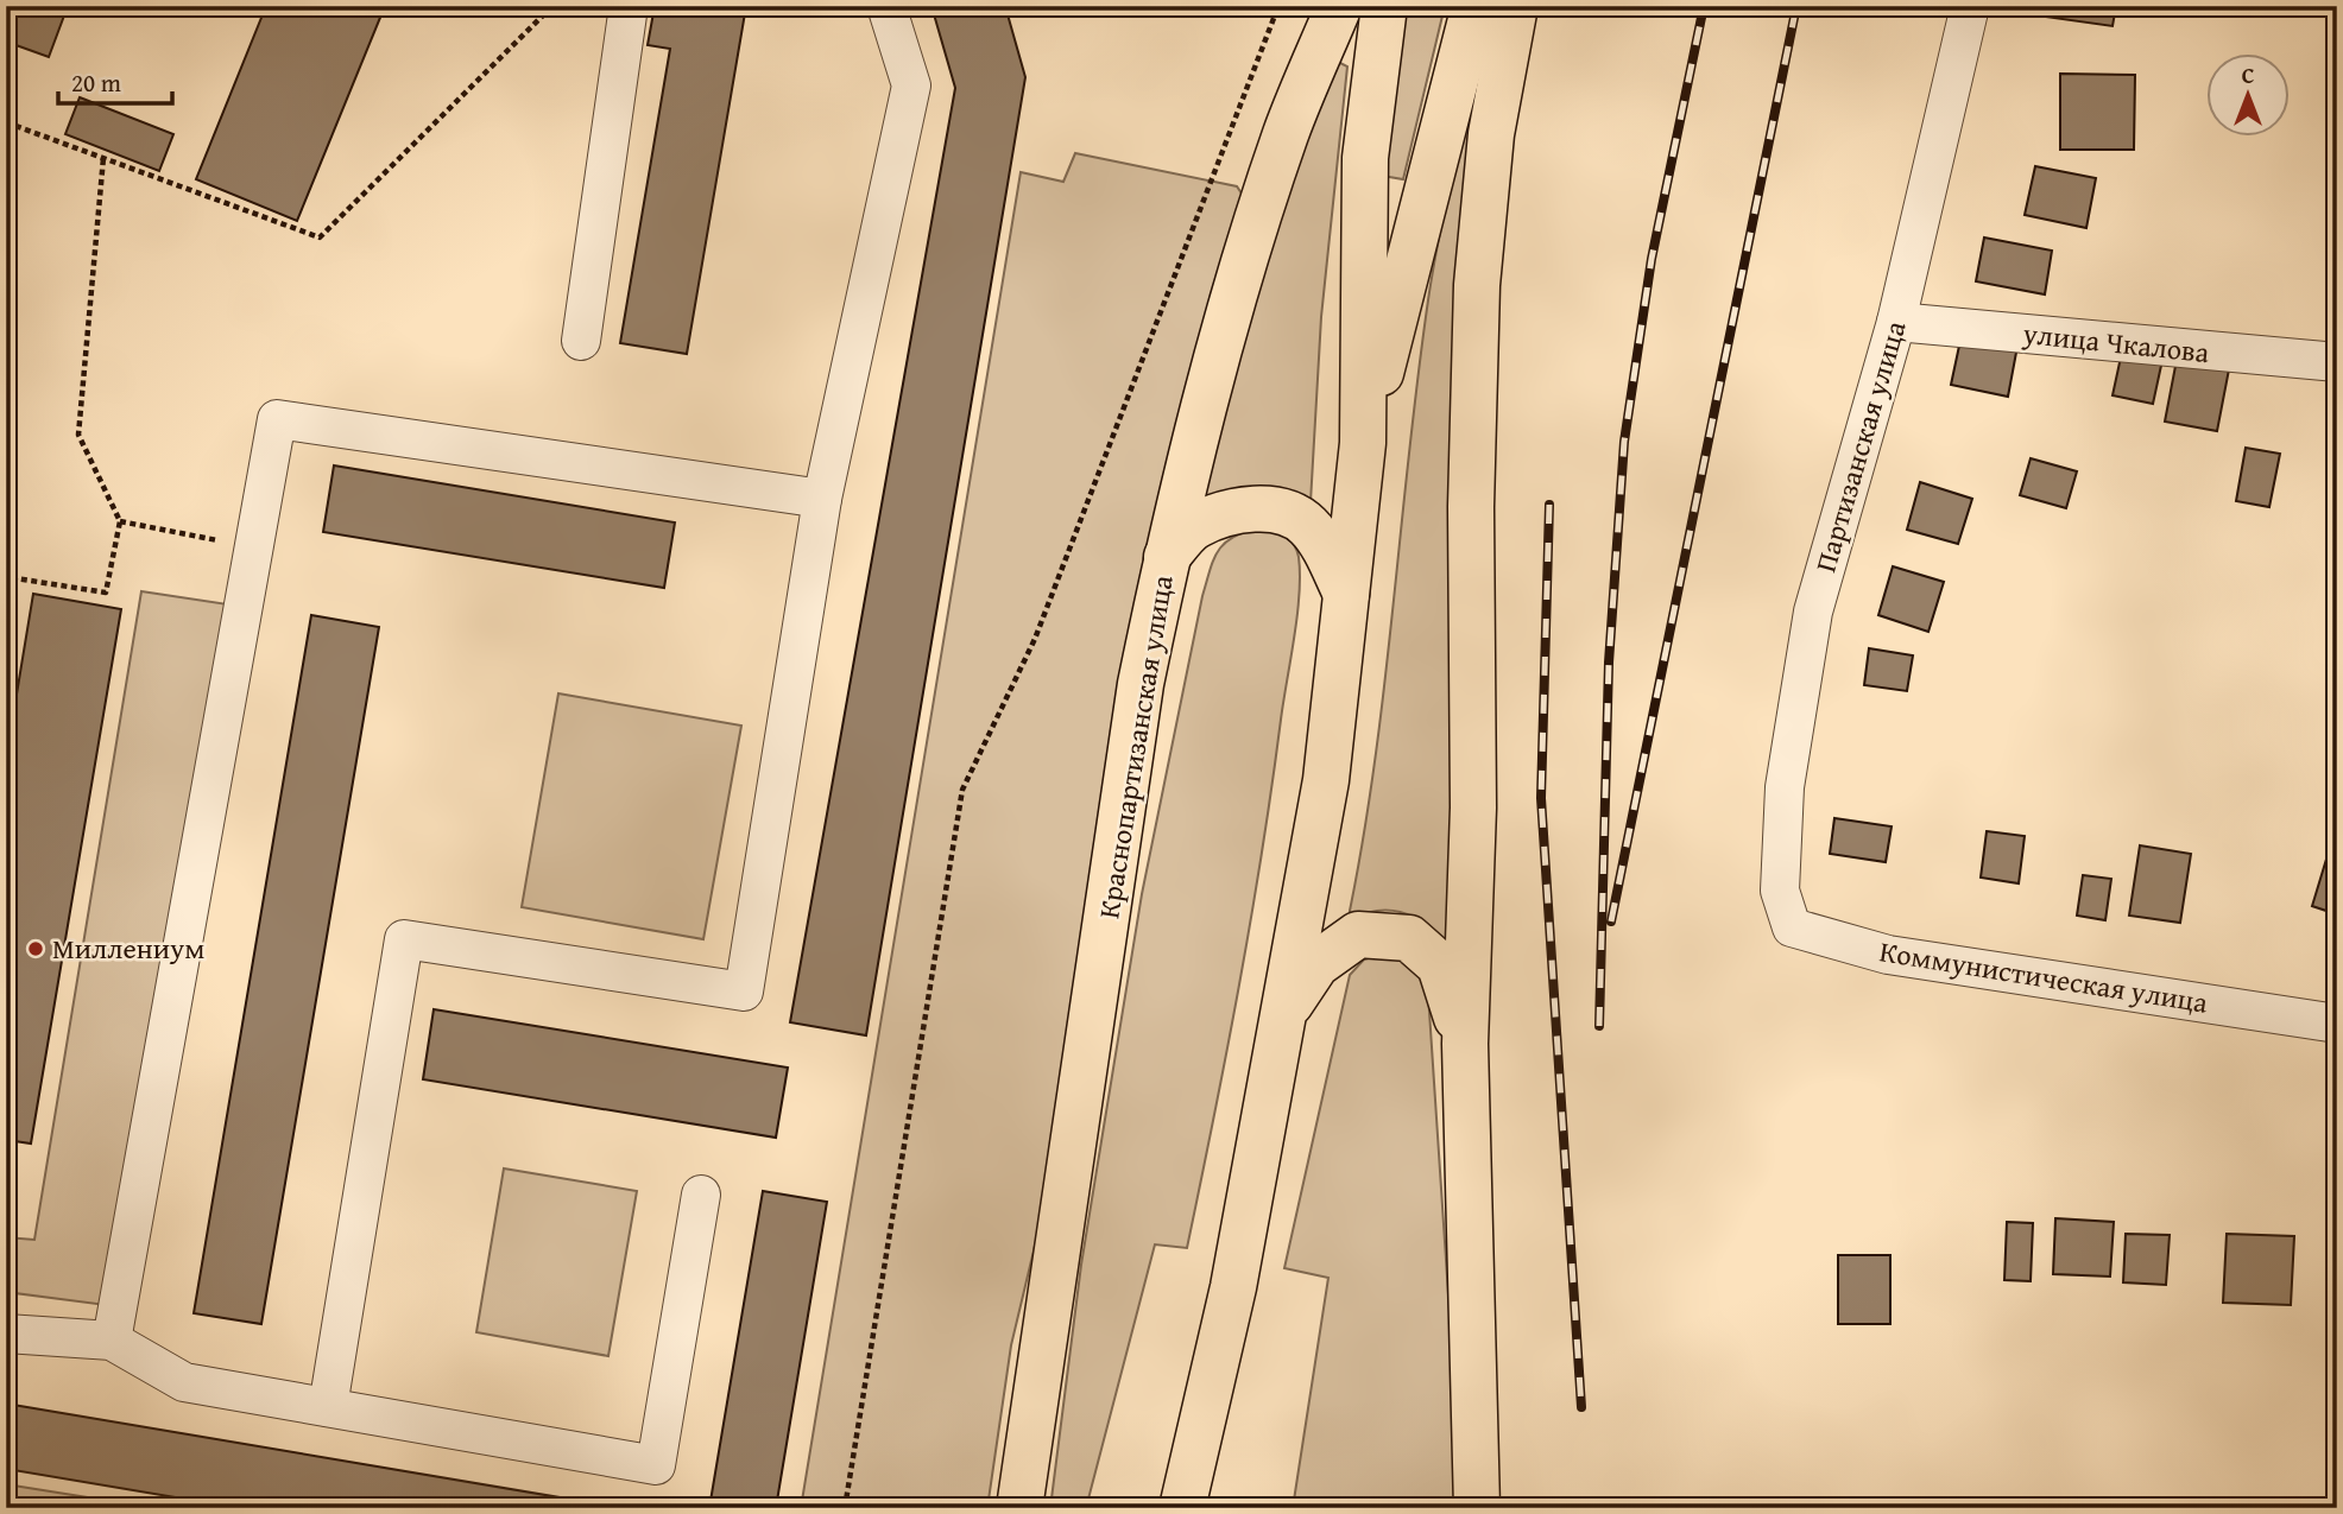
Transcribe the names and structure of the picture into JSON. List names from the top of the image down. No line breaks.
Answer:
{"streets":{"main road":["Краснопартизанская улица"],"street":["улица Чкалова","Партизанская улица","Коммунистическая улица"]},"crossings":[["улица Чкалова","Партизанская улица"],["Партизанская улица","Коммунистическая улица"]],"places":["Миллениум"],"scale_bar":"20 m","north":"top"}
